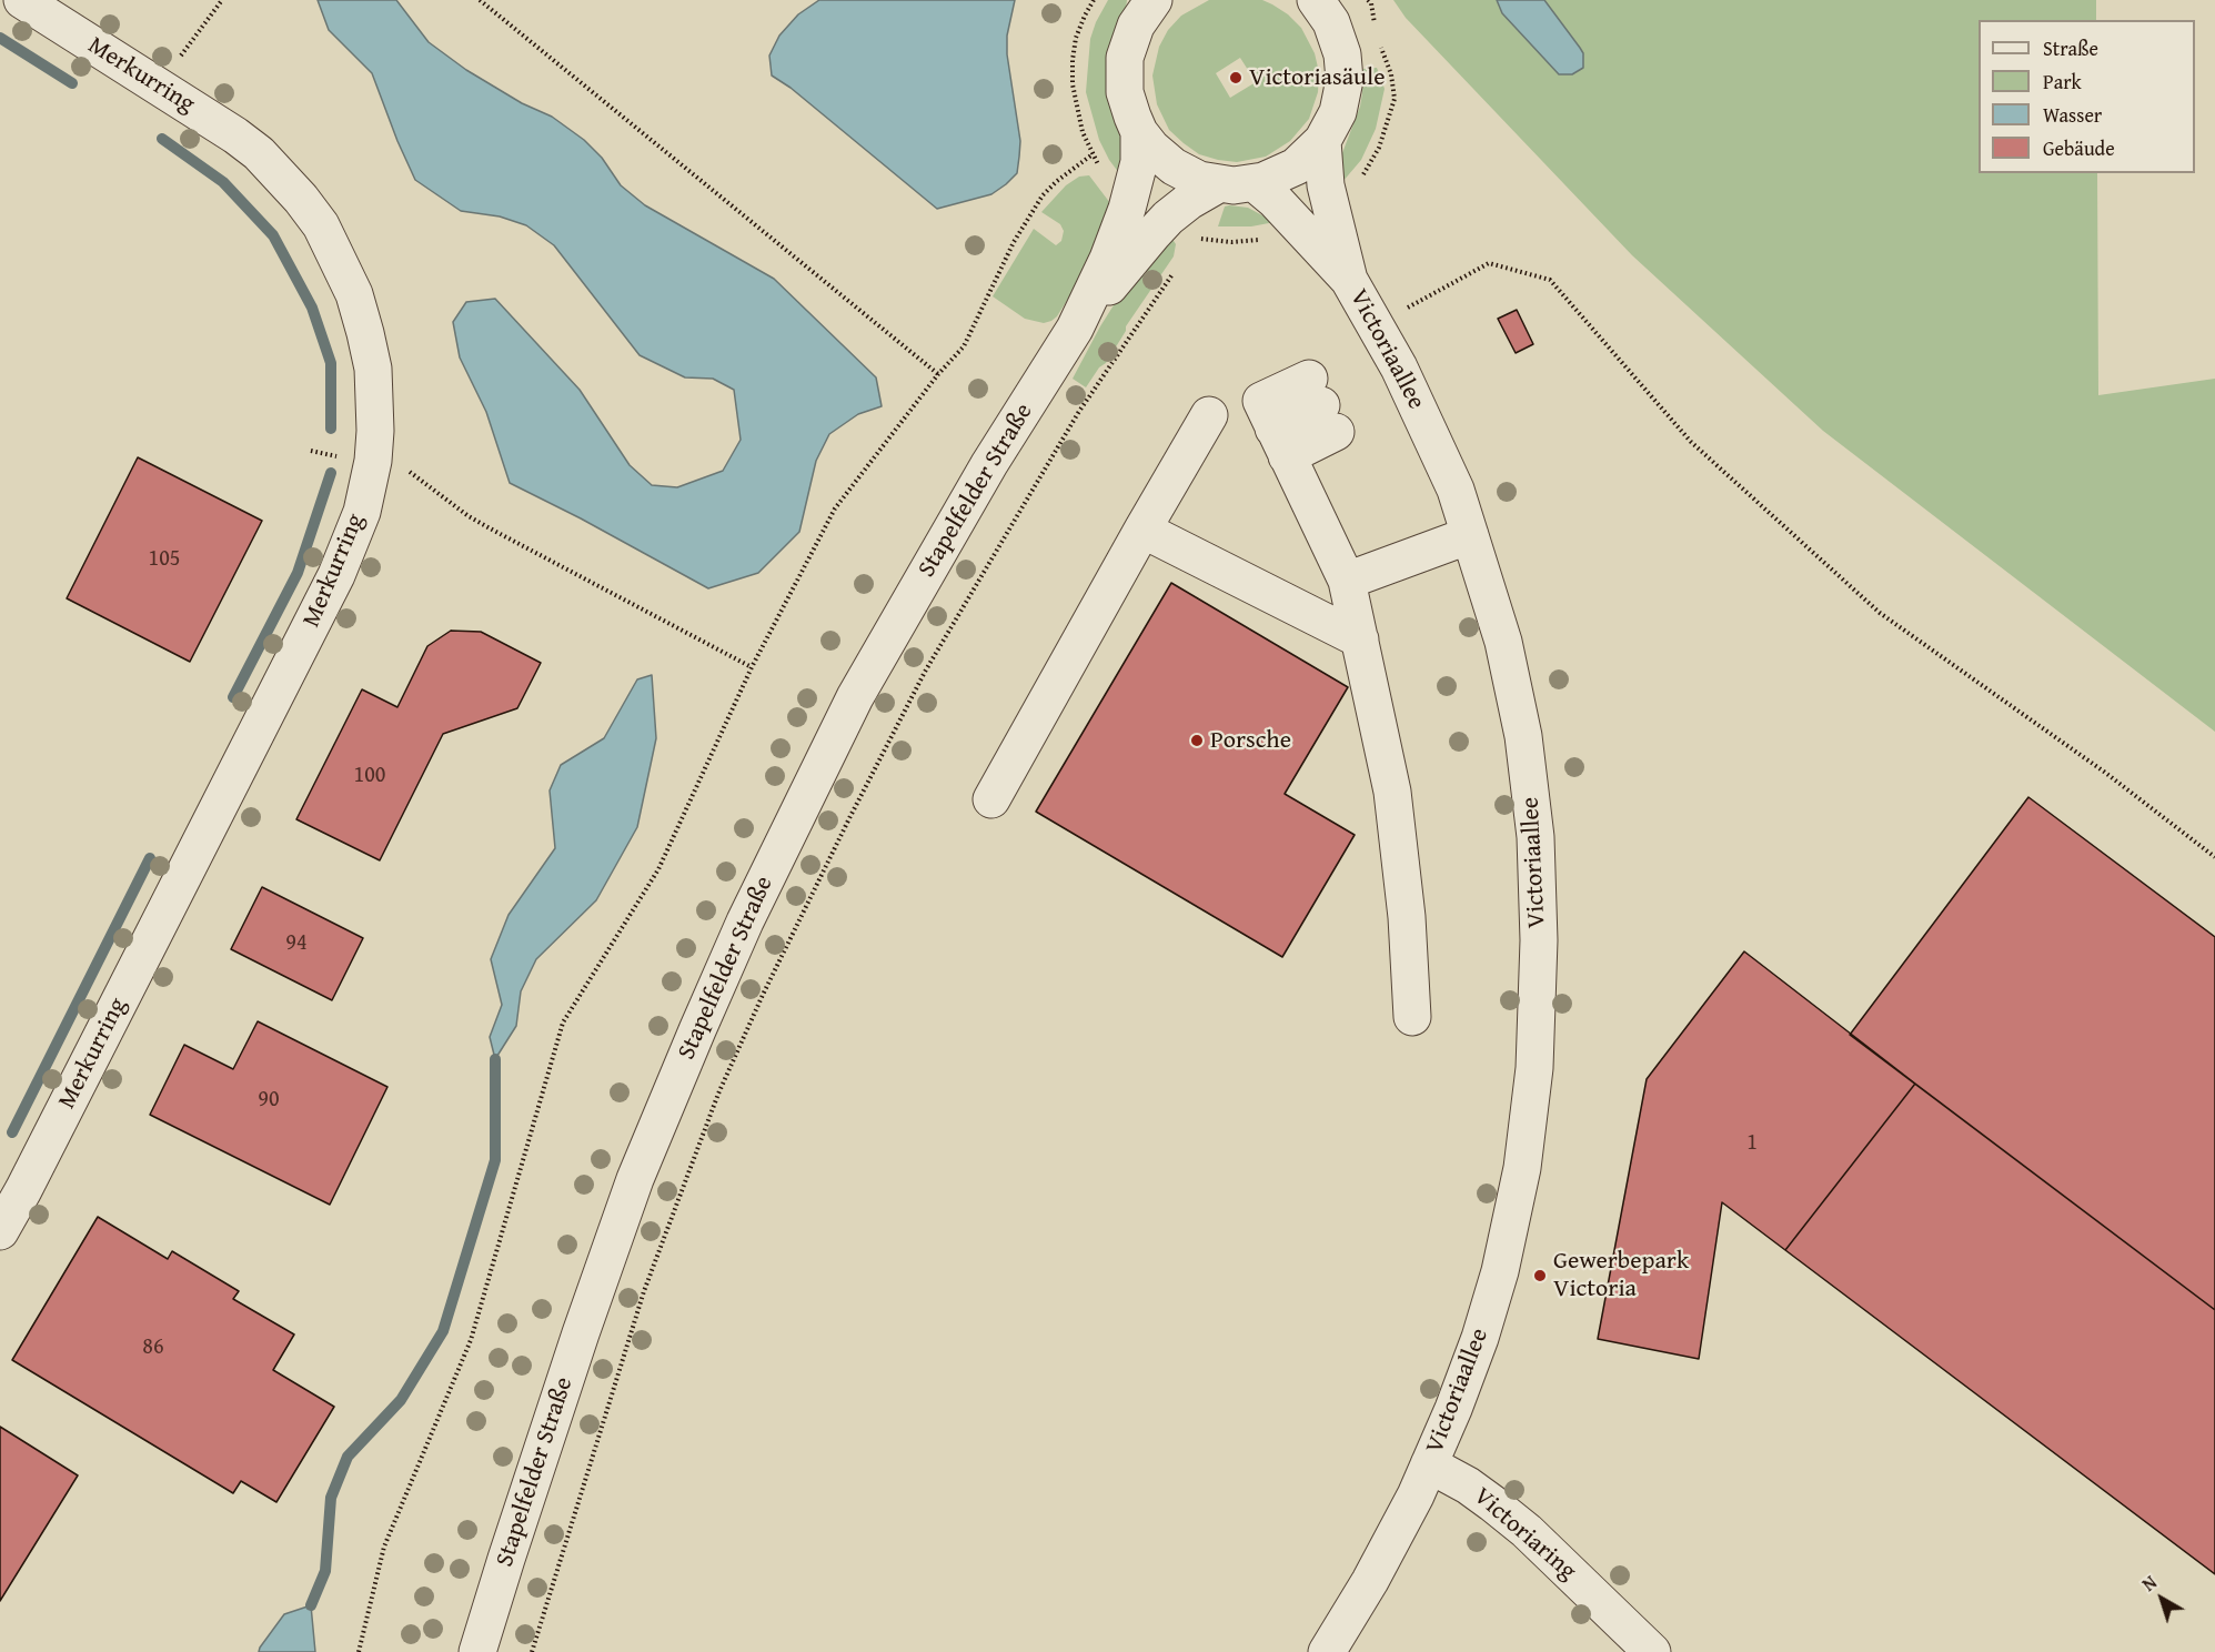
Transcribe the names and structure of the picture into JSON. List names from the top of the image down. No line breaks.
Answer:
{"streets":{"street":["Merkurring","Victoriaallee","Stapelfelder Straße","Victoriaring"]},"crossings":[["Victoriaallee","Victoriaring"]],"places":["Victoriasäule","Porsche","Gewerbepark Victoria"],"house_numbers":["105","100","94","90","1","86"],"legend":["Straße","Park","Wasser","Gebäude"],"north":"top left"}
